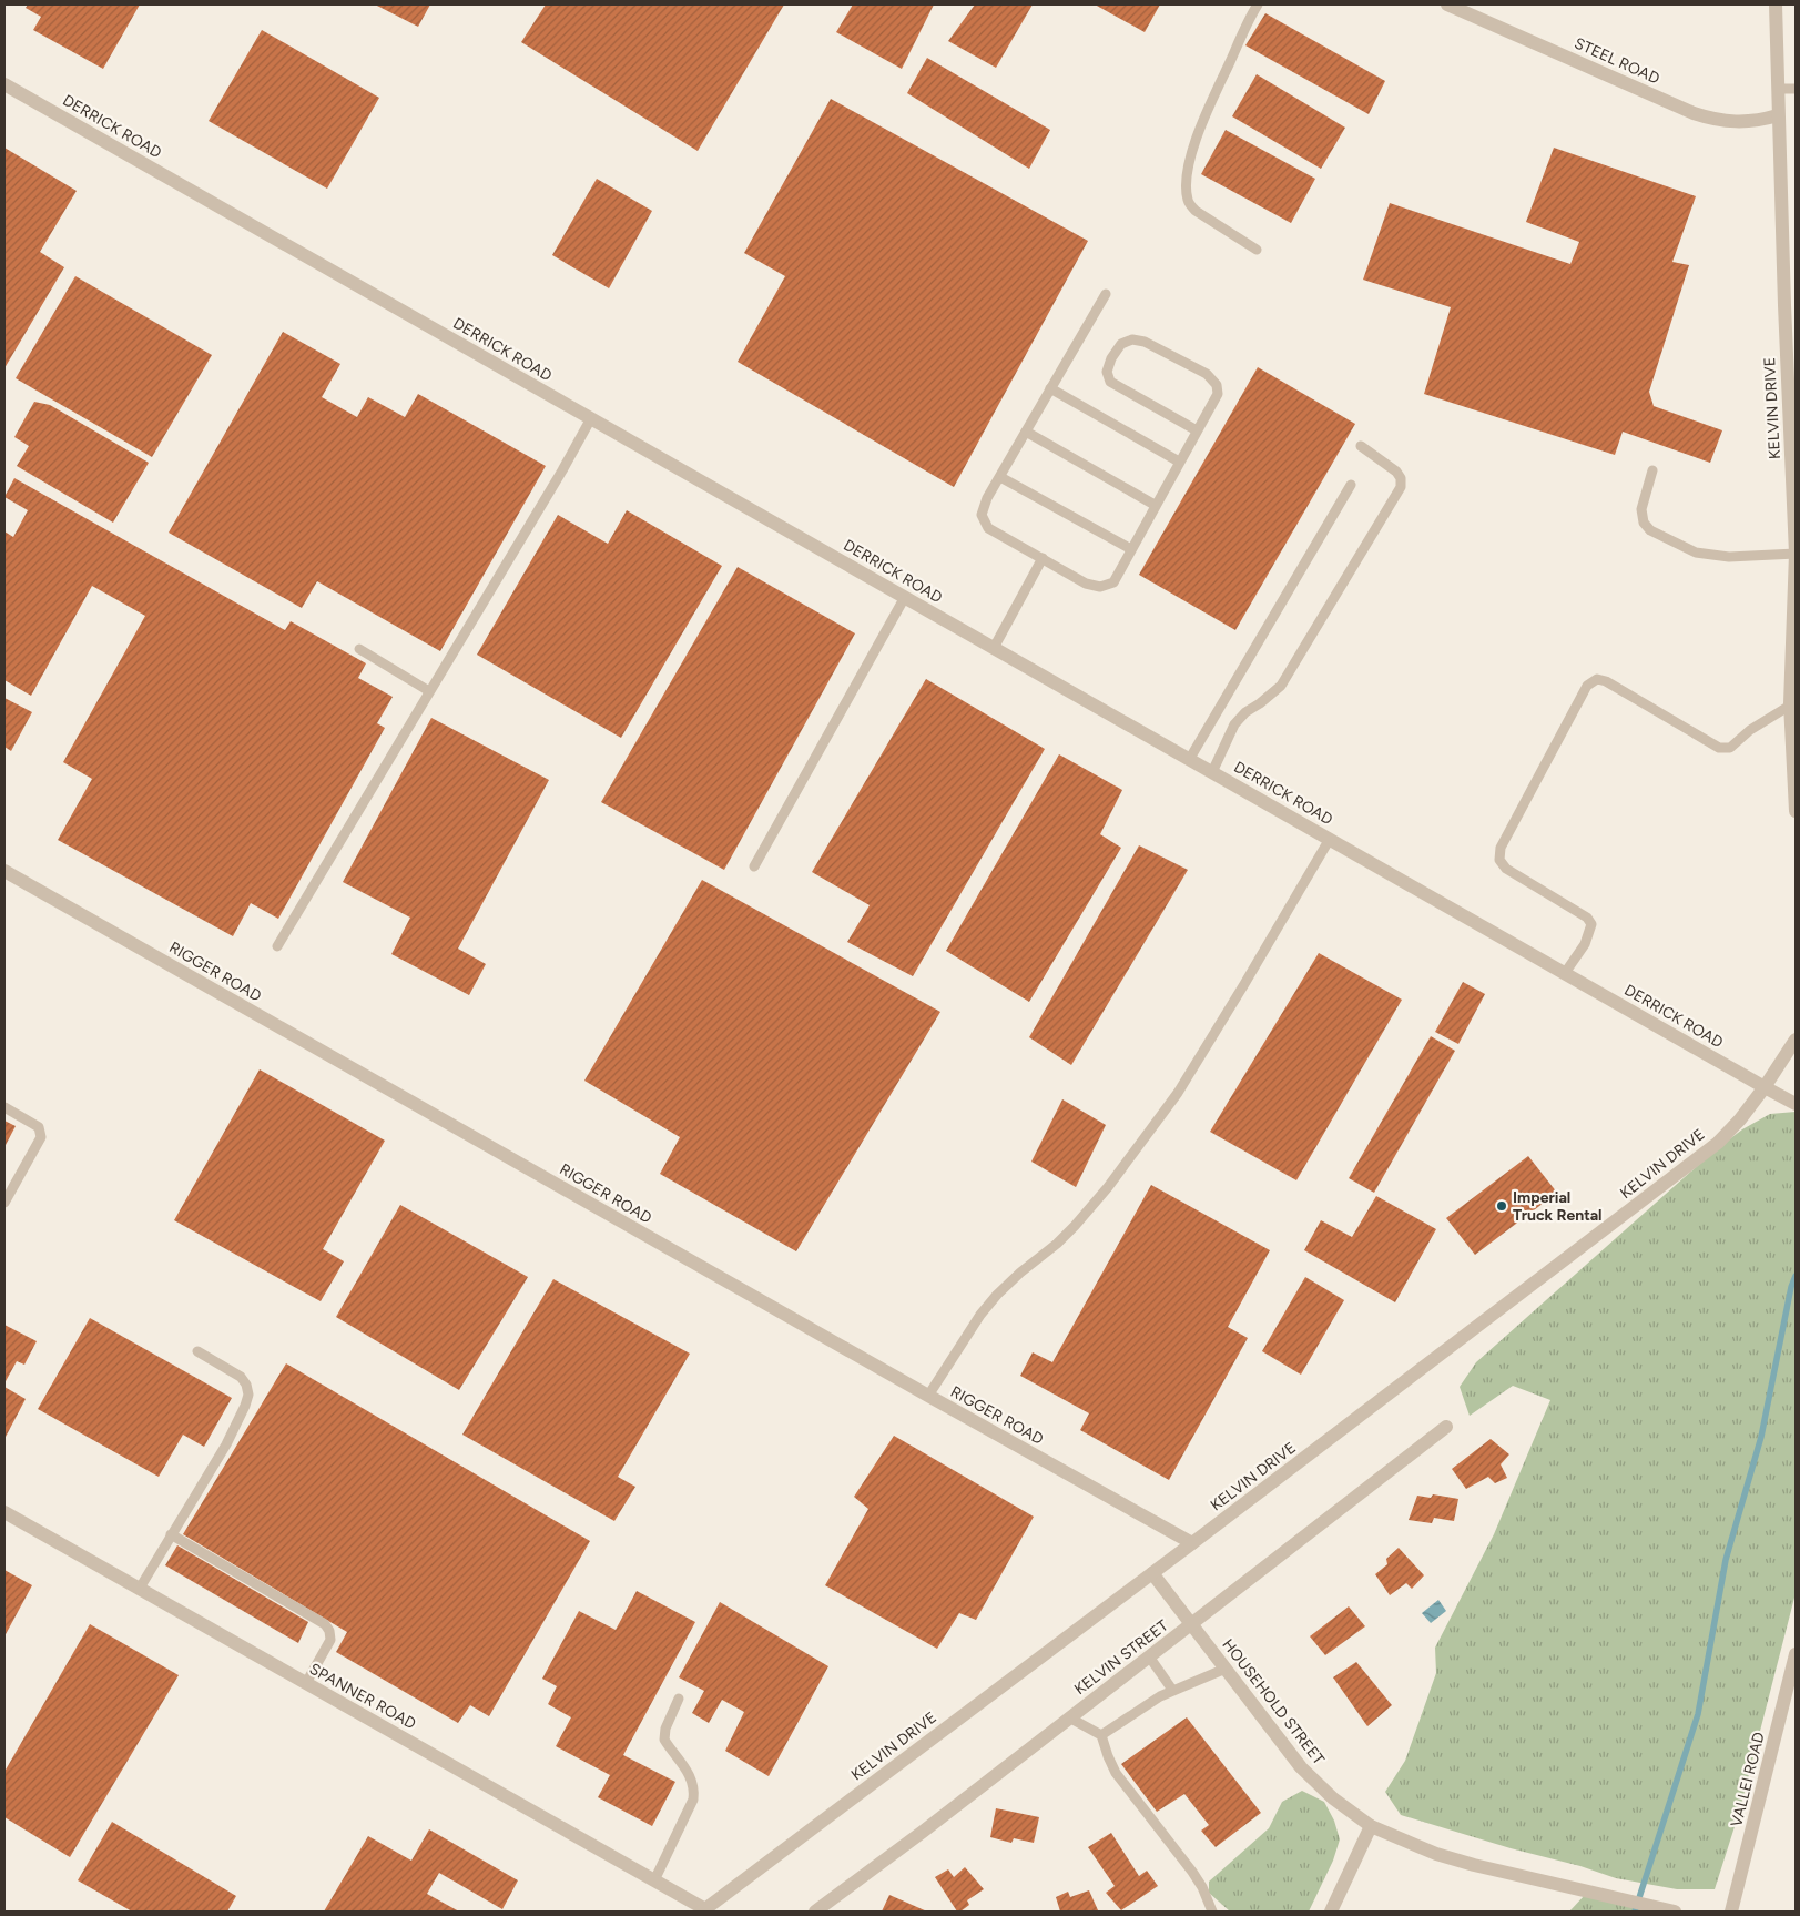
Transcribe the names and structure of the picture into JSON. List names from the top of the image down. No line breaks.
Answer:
{"streets":{"street":["STEEL ROAD","DERRICK ROAD","KELVIN DRIVE","RIGGER ROAD","KELVIN STREET","SPANNER ROAD","HOUSEHOLD STREET","VALLEI ROAD"]},"crossings":[["STEEL ROAD","KELVIN DRIVE"],["DERRICK ROAD","KELVIN DRIVE"],["KELVIN DRIVE","RIGGER ROAD"],["KELVIN DRIVE","SPANNER ROAD"],["KELVIN DRIVE","HOUSEHOLD STREET"],["KELVIN STREET","HOUSEHOLD STREET"]],"places":["Imperial Truck Rental"]}
